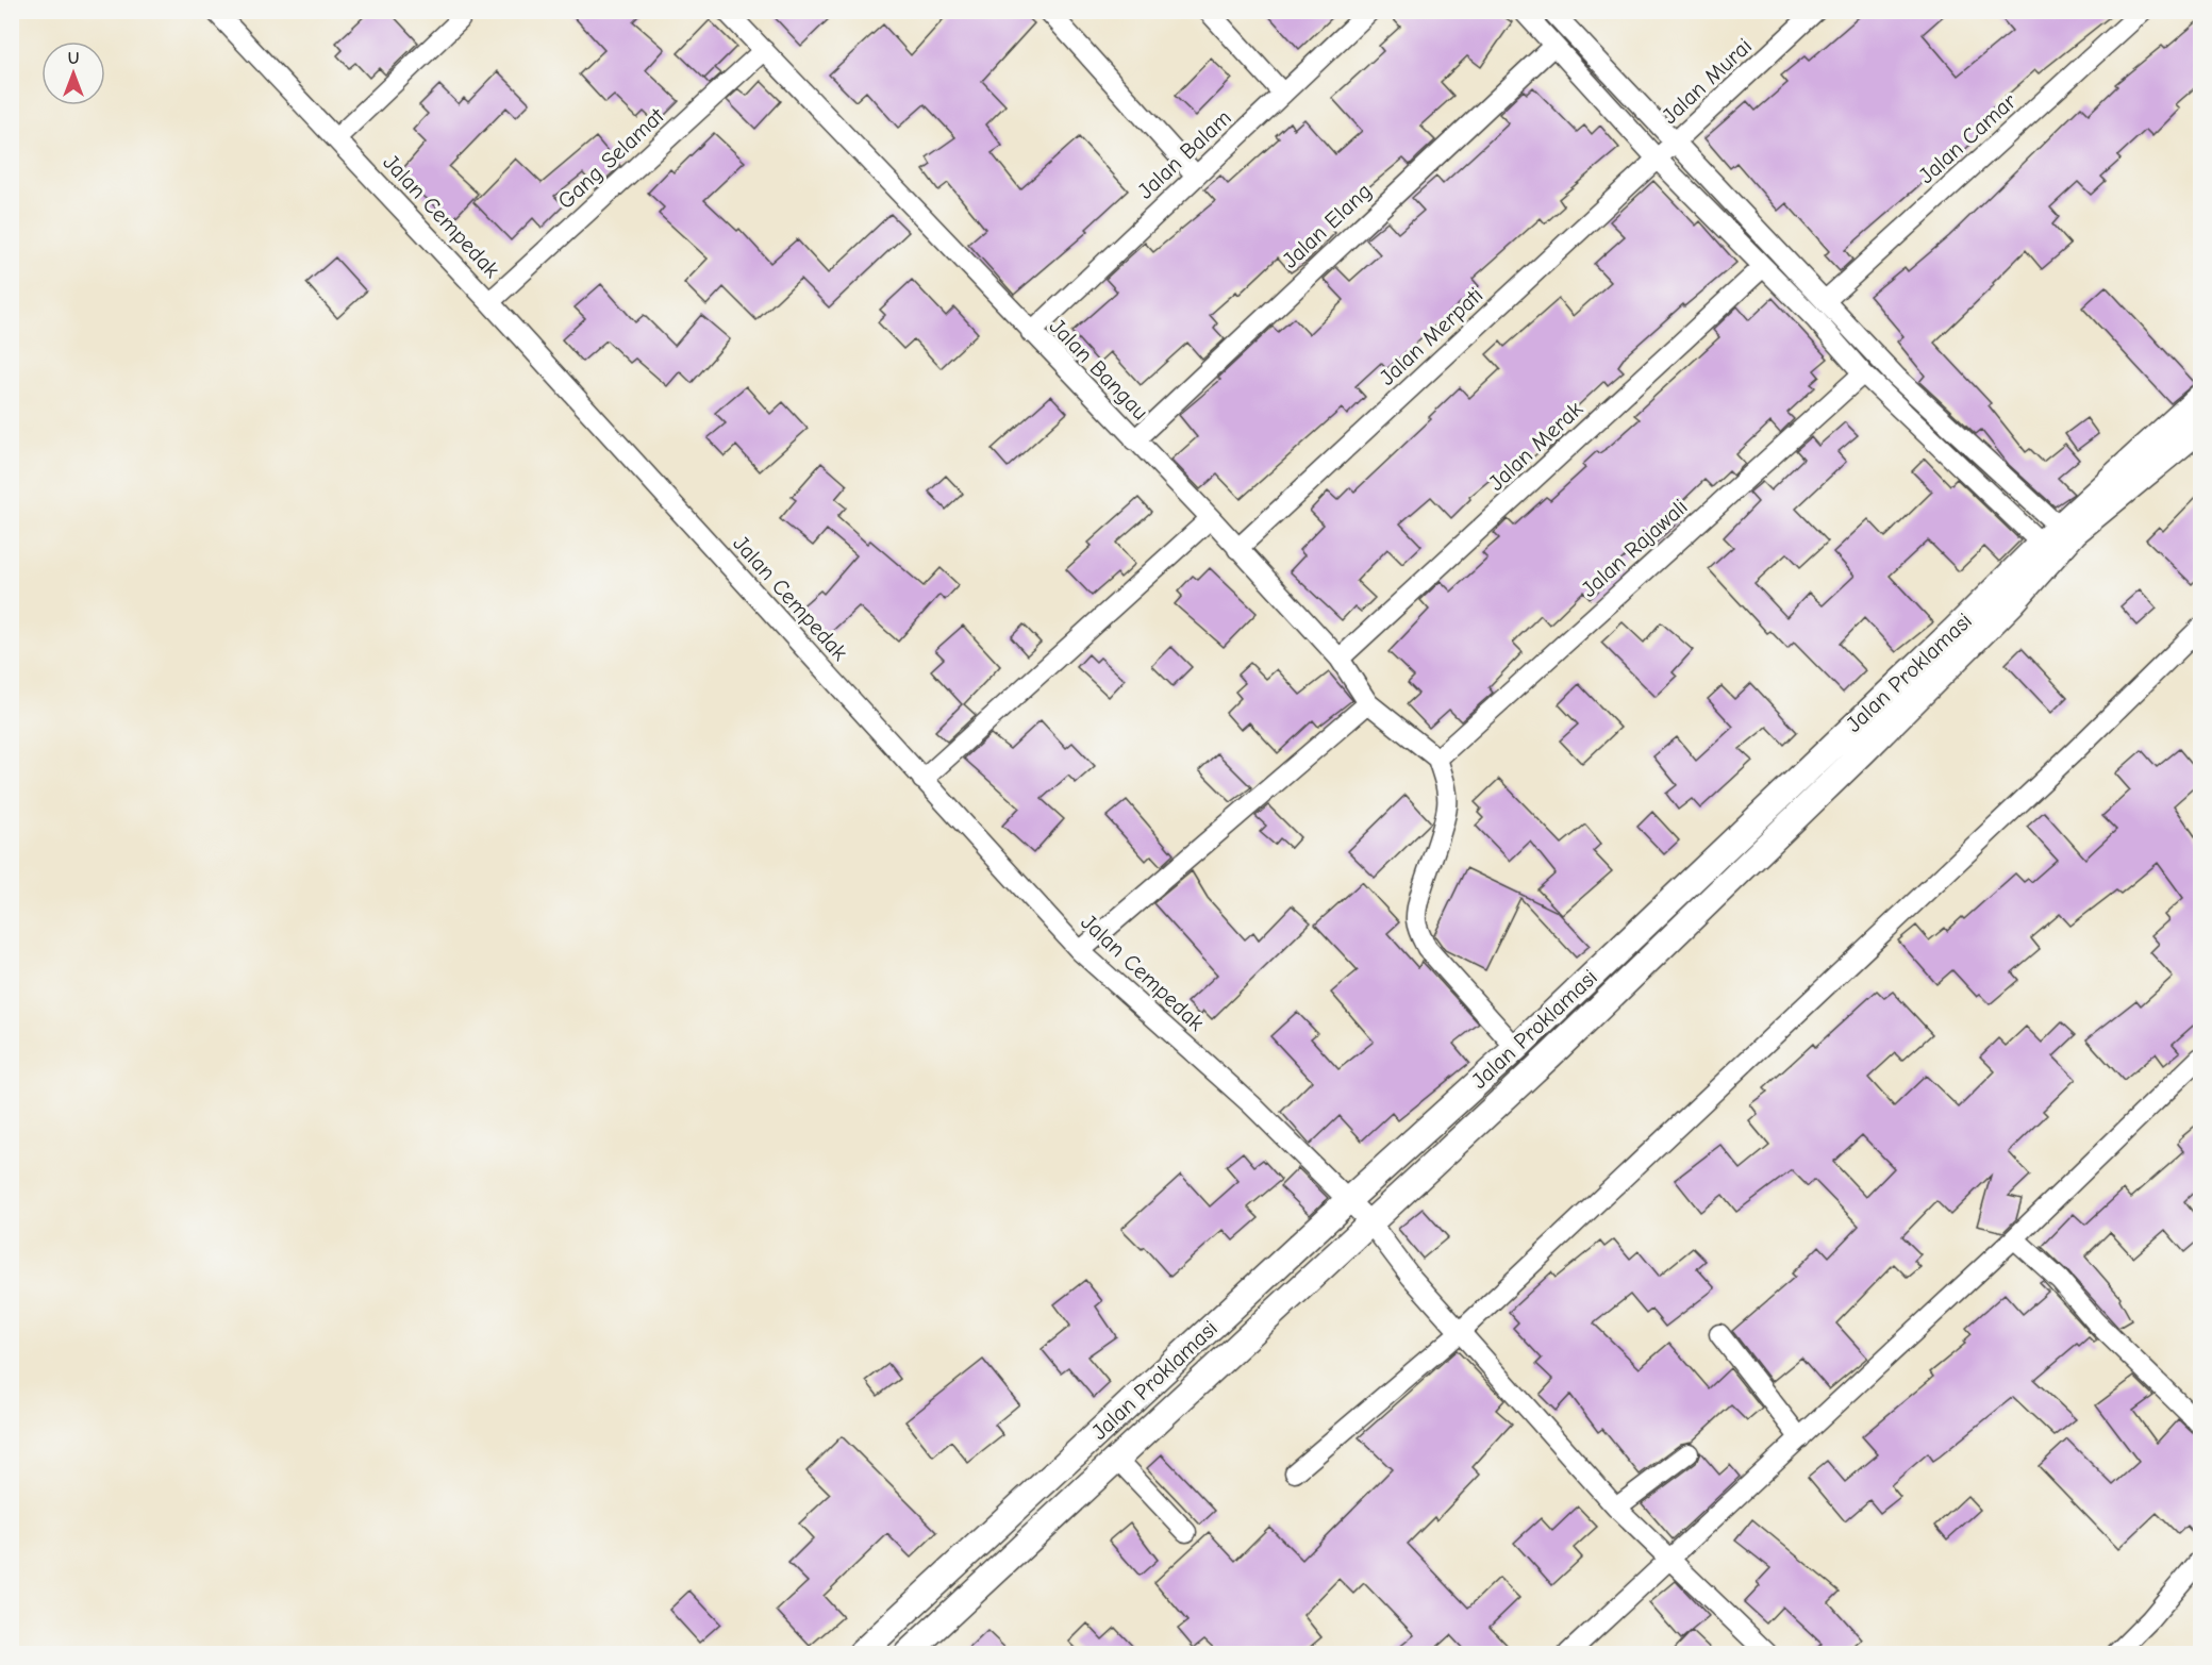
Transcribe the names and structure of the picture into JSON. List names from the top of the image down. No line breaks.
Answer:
{"streets":{"street":["Jalan Murai","Jalan Camar","Jalan Balam","Gang Selamat","Jalan Cempedak","Jalan Elang","Jalan Merpati","Jalan Bangau","Jalan Merak","Jalan Rajawali","Jalan Proklamasi"]},"crossings":[["Jalan Murai","Jalan Merpati"],["Jalan Balam","Jalan Bangau"],["Gang Selamat","Jalan Cempedak"],["Gang Selamat","Jalan Bangau"],["Jalan Cempedak","Jalan Proklamasi"],["Jalan Elang","Jalan Bangau"],["Jalan Merpati","Jalan Bangau"],["Jalan Bangau","Jalan Merak"],["Jalan Bangau","Jalan Rajawali"]],"north":"top"}
